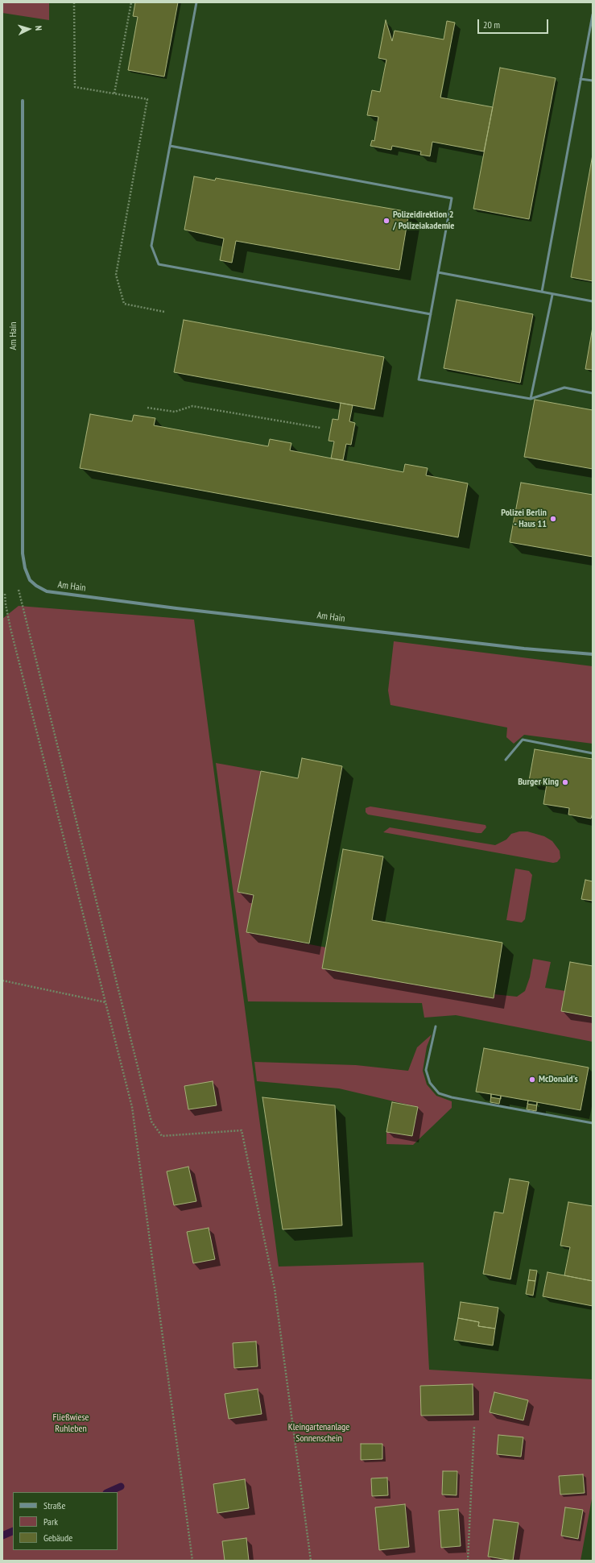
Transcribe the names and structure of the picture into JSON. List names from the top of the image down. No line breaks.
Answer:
{"streets":{"street":["Am Hain"]},"parks":["Fließwiese Ruhleben","Kleingartenanlage Sonnenschein"],"places":["Polizeidirektion 2 / Polizeiakademie","Polizei Berlin - Haus 11","Burger King","McDonald's"],"legend":["Straße","Park","Gebäude"],"scale_bar":"20 m","north":"right"}
